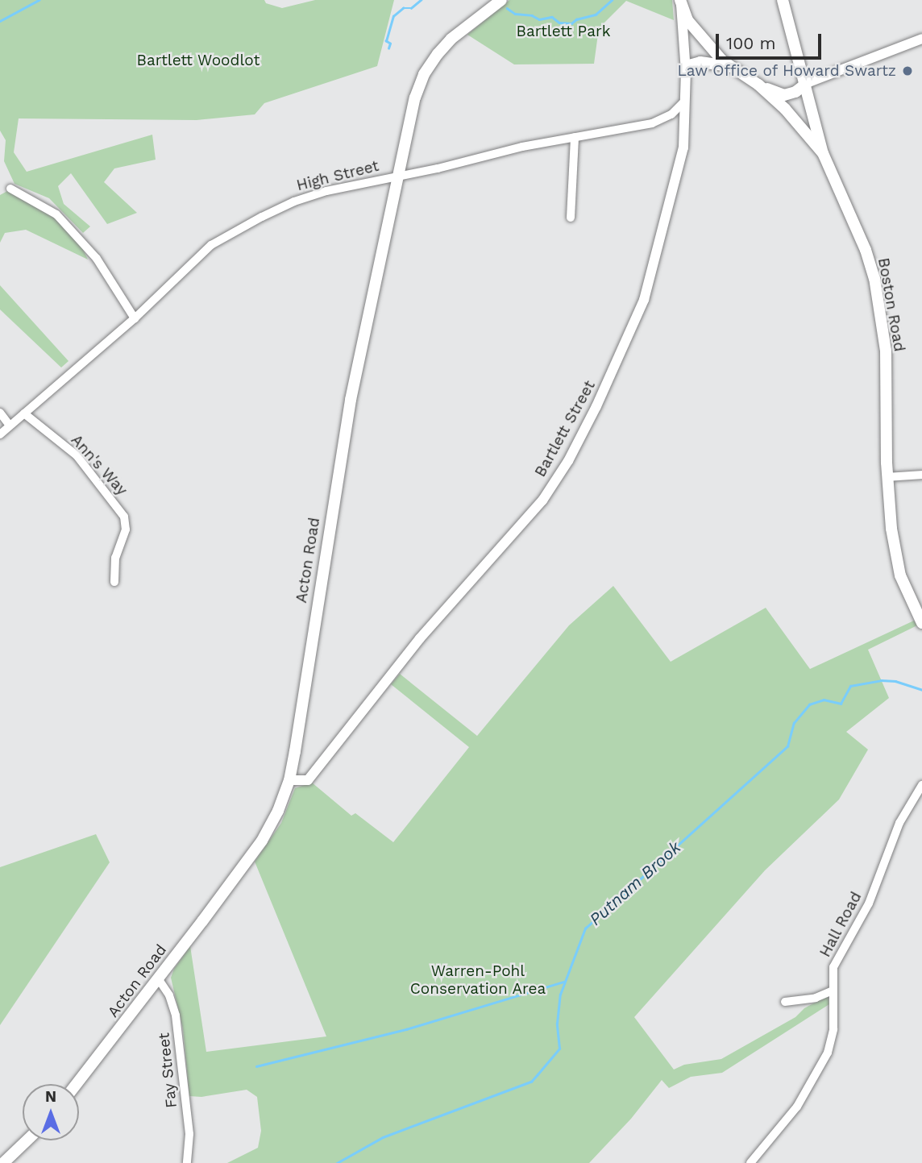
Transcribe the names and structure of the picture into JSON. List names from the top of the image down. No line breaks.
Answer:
{"streets":{"main road":["Boston Road","Acton Road"],"street":["High Street","Bartlett Street","Ann's Way","Hall Road","Fay Street"]},"crossings":[["High Street","Bartlett Street"],["High Street","Ann's Way"],["High Street","Acton Road"],["Bartlett Street","Acton Road"],["Acton Road","Fay Street"]],"water":["Putnam Brook"],"parks":["Bartlett Park","Bartlett Woodlot","Warren-Pohl Conservation Area"],"places":["Law Office of Howard Swartz"],"scale_bar":"100 m","north":"top"}
